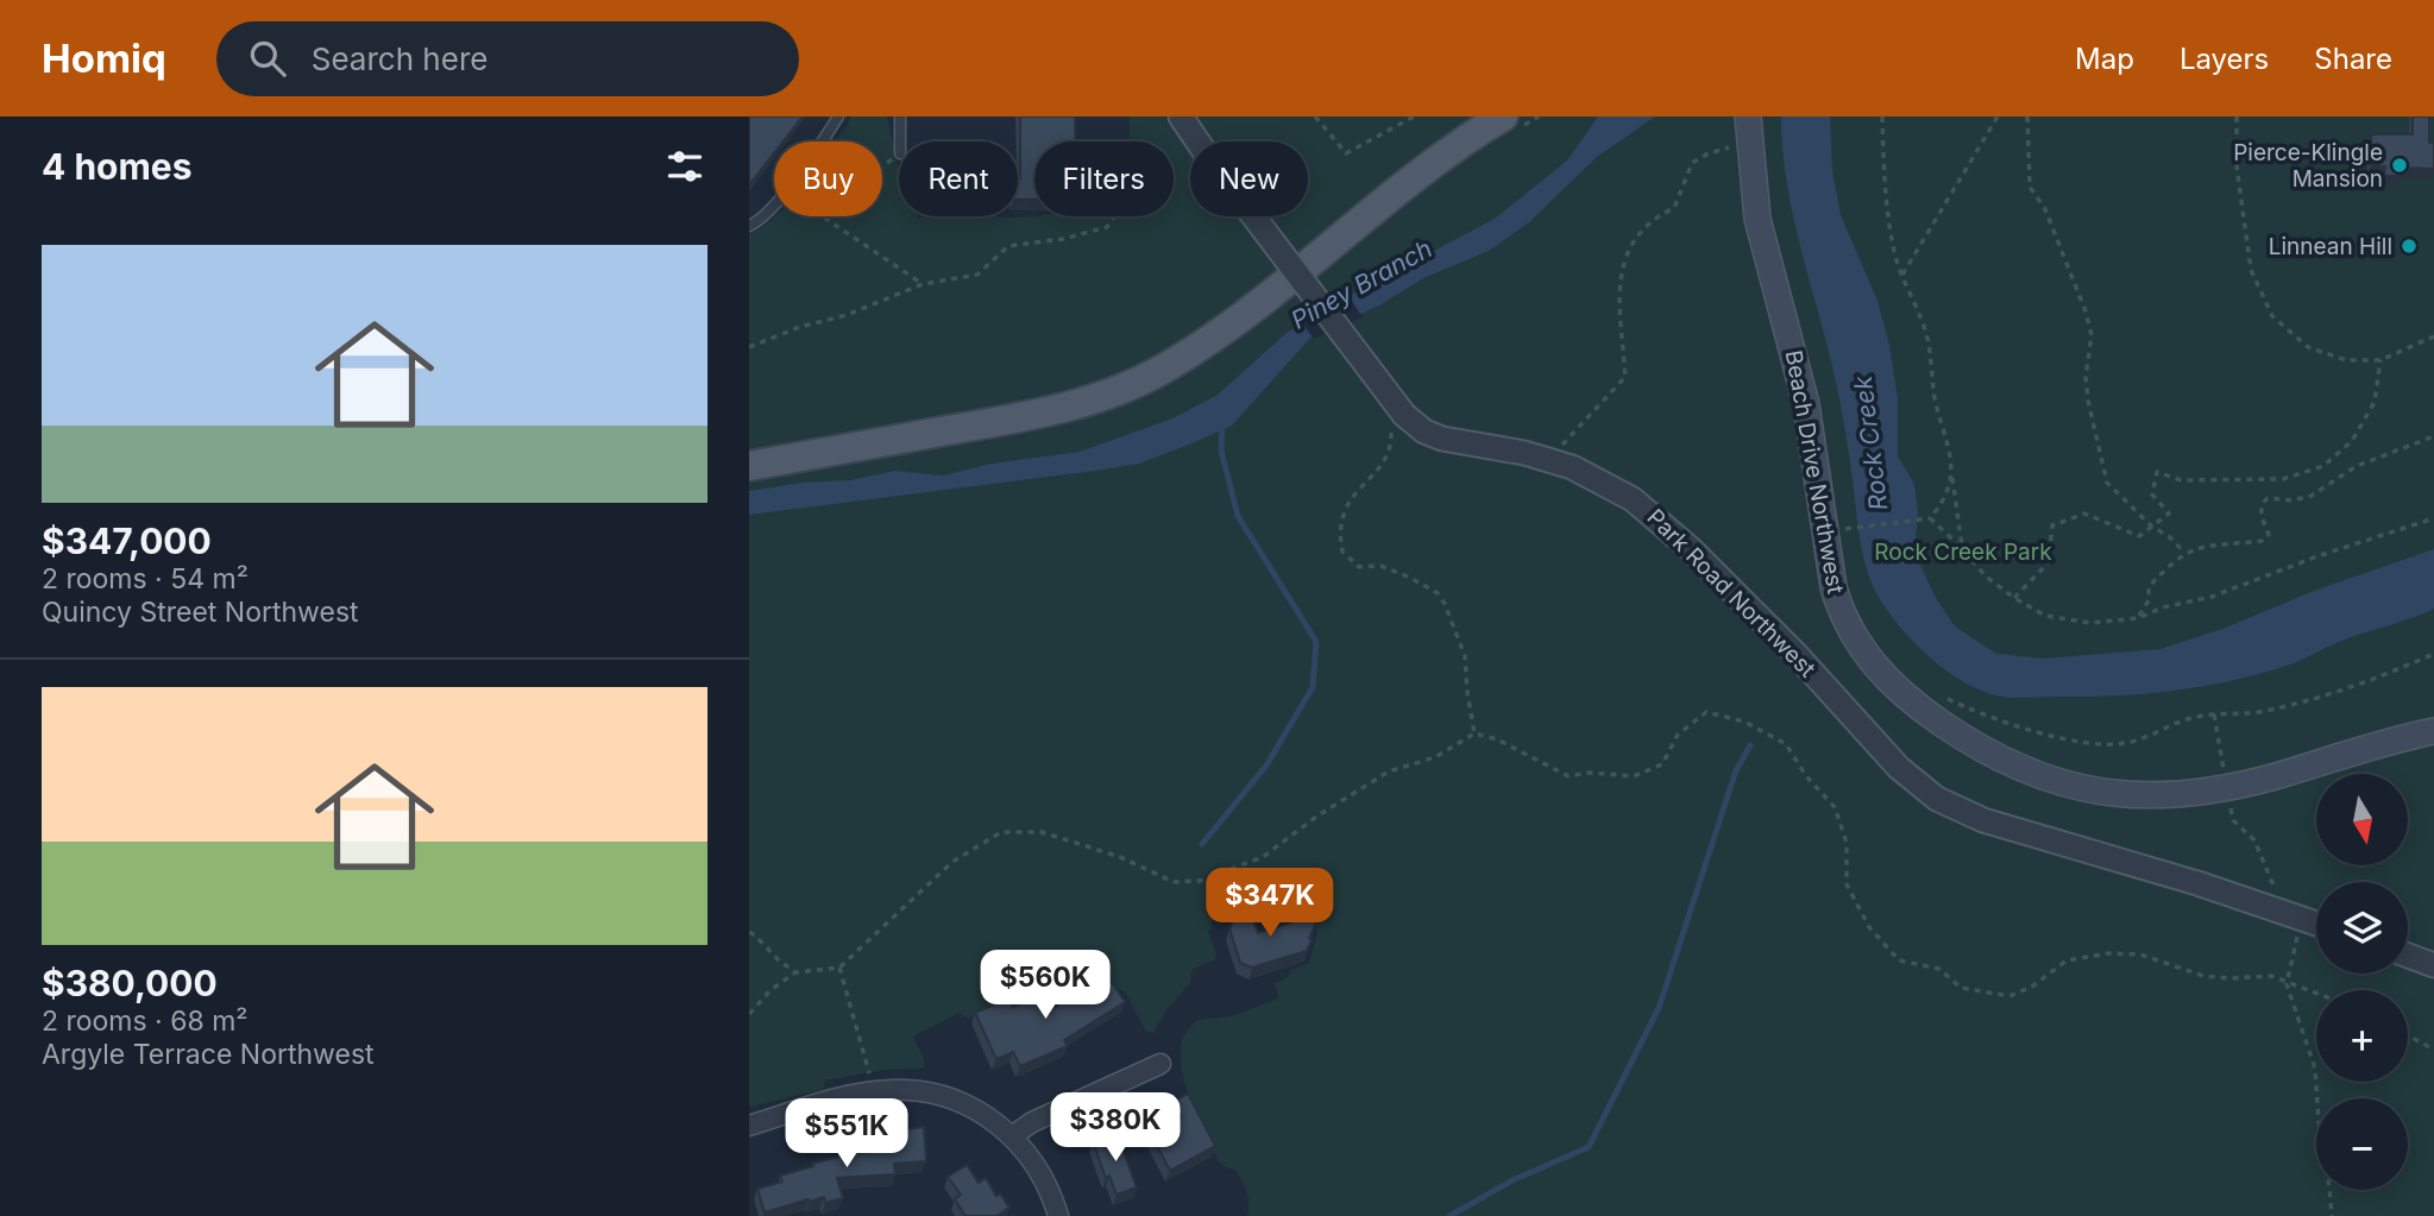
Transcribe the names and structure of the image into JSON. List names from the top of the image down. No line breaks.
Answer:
{"streets":{"main road":["Beach Drive Northwest"],"street":["Park Road Northwest"]},"water":["Piney Branch","Rock Creek"],"parks":["Rock Creek Park"],"places":["Pierce-Klingle Mansion","Linnean Hill"],"north":"bottom","page":{"header":"Homiq","search":"Search here","nav":["Map","Layers","Share"],"heading":"4 homes","chip":["Buy","Rent","Filters","New"],"list":[{"name":"$347,000","note":"2 rooms · 54 m² · Quincy Street Northwest"},{"name":"$380,000","note":"2 rooms · 68 m² · Argyle Terrace Northwest"}],"map_buttons":["+","−"],"price":["$347K","$560K","$380K","$551K"]}}
